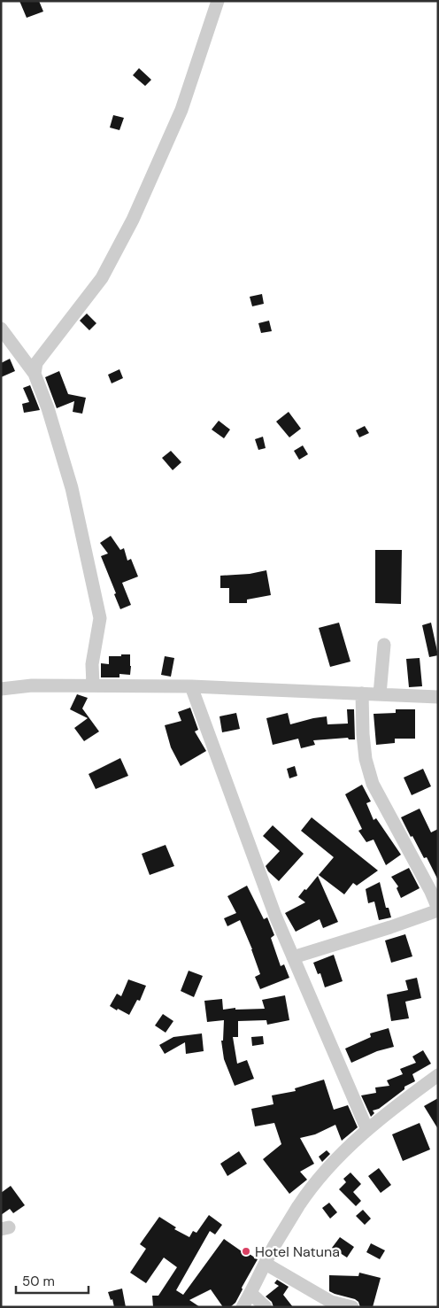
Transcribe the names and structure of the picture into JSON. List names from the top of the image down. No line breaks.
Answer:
{"places":["Hotel Natuna"],"scale_bar":"50 m"}
